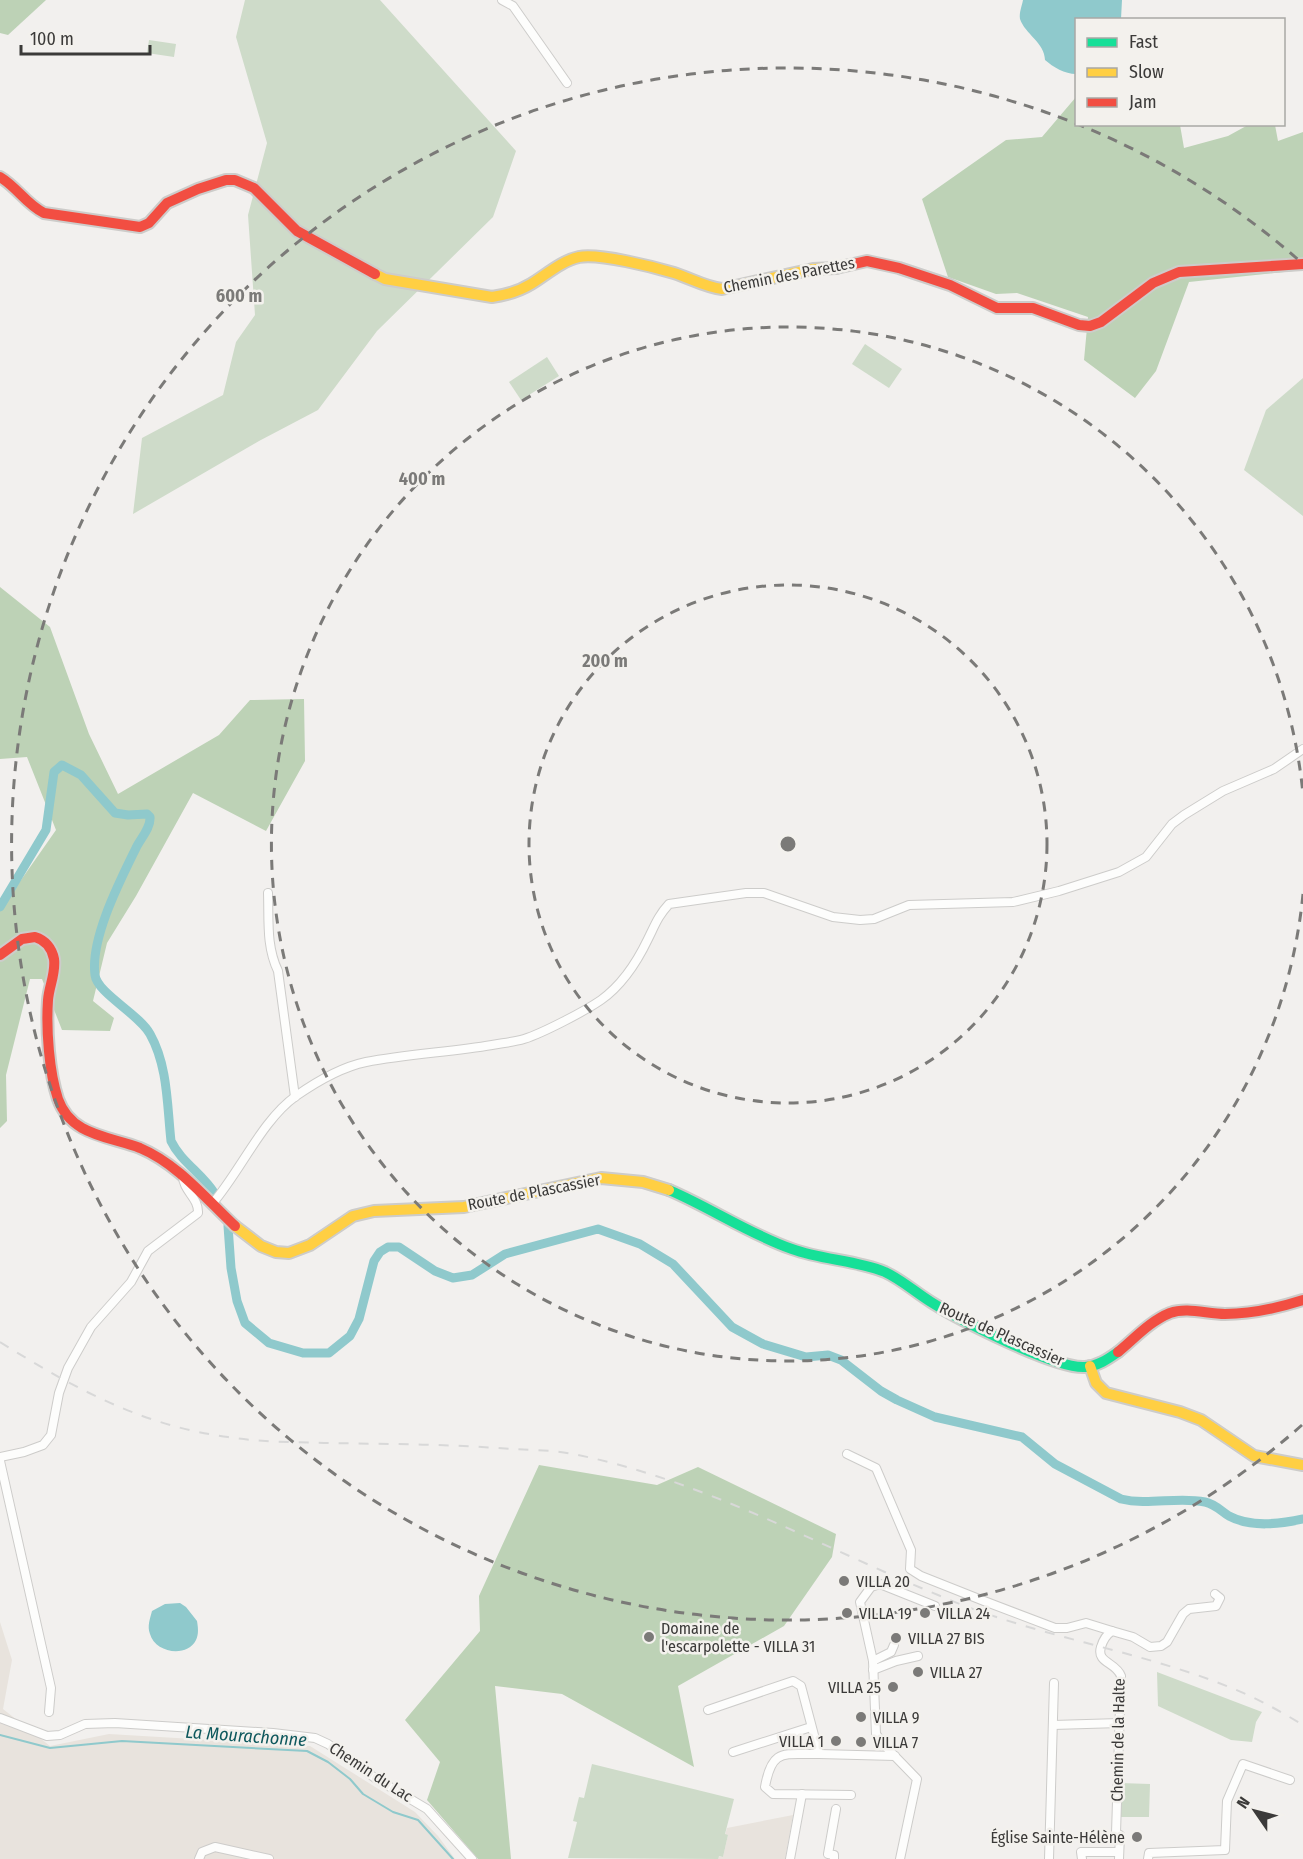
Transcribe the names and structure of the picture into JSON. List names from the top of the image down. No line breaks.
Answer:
{"streets":{"street":["Chemin des Parettes","Route de Plascassier","Chemin de la Halte","Chemin du Lac"]},"water":["La Mourachonne"],"places":["VILLA 20","VILLA 19","VILLA 24","Domaine de l'escarpolette - VILLA 31","VILLA 27 BIS","VILLA 27","VILLA 25","VILLA 9","VILLA 1","VILLA 7","Église Sainte-Hélène"],"legend":["Fast","Slow","Jam"],"scale_bar":"100 m","north":"top left","rings":["600 m","400 m","200 m"]}
